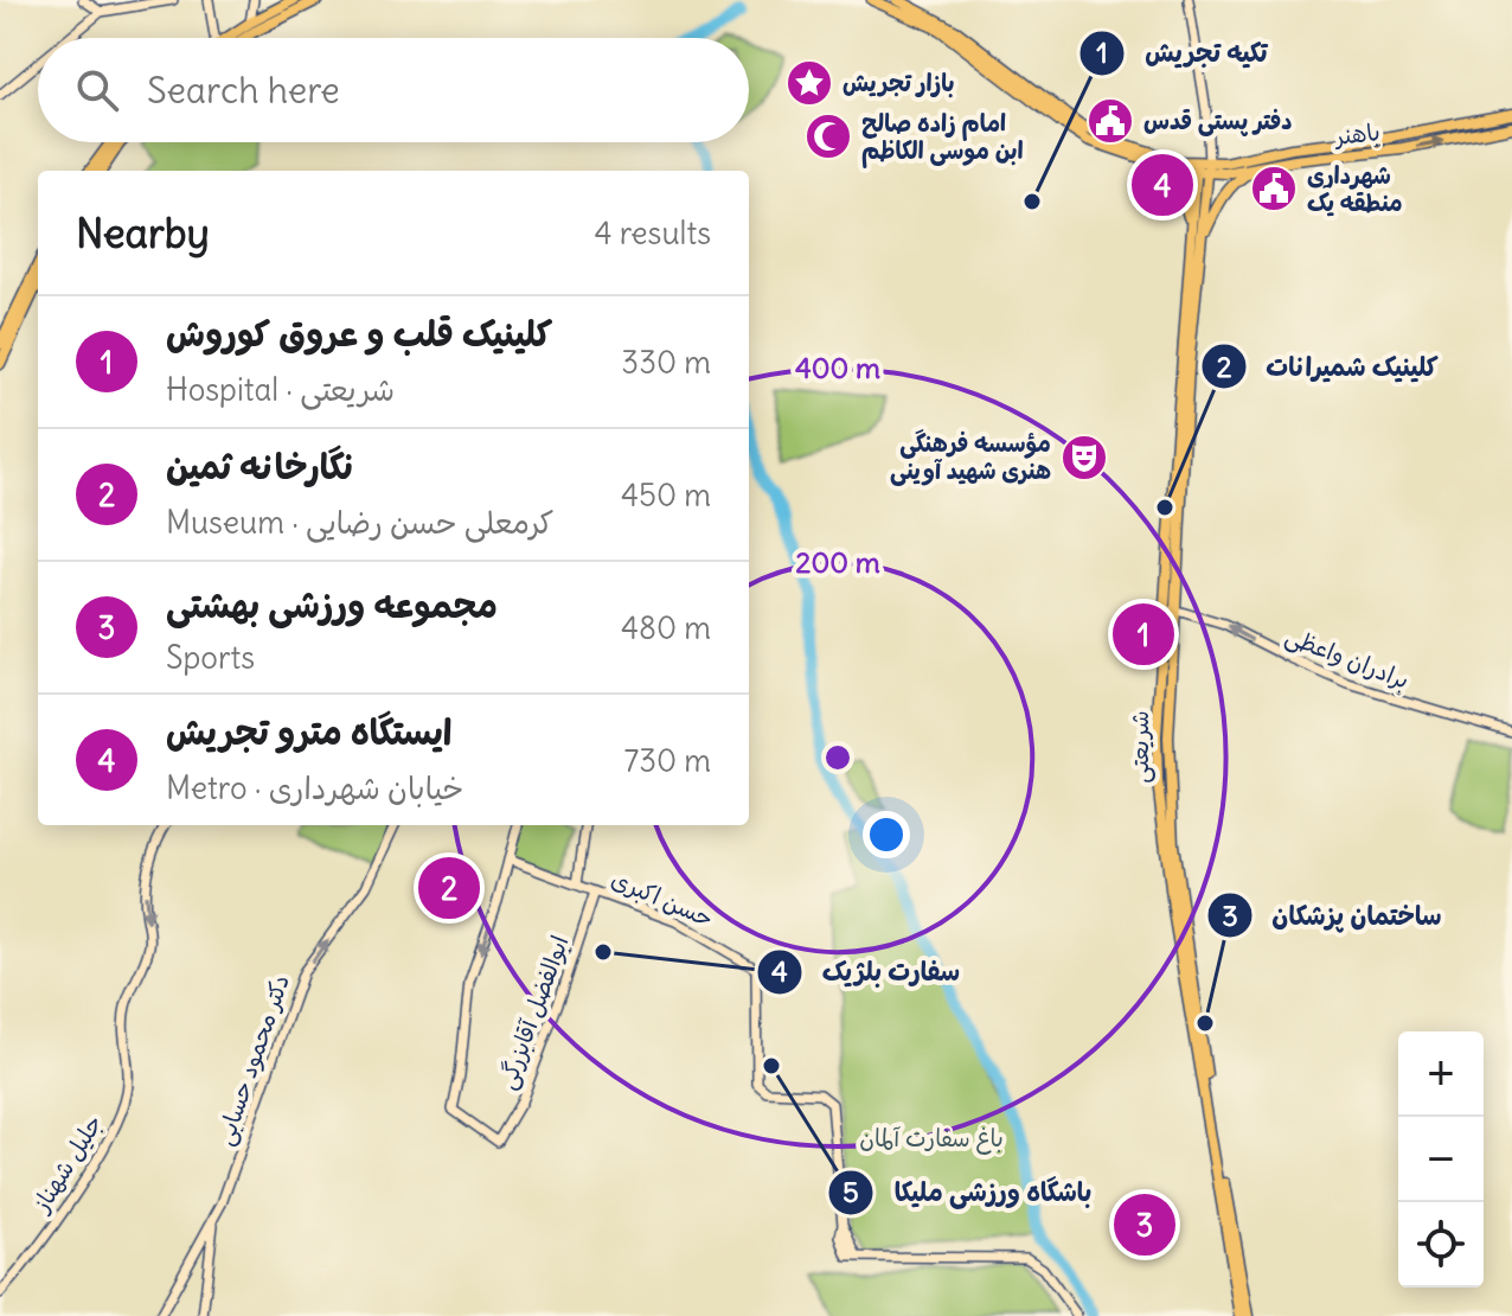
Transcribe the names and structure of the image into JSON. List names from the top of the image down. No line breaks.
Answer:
{"streets":{"main road":["باهنر","شریعتی"],"street":["برادران واعظی","حسن اکبری","ابوالفضل آقابزرگی","دکتر محمود حسابی","جلیل شهناز"]},"crossings":[["باهنر","شریعتی"],["برادران واعظی","شریعتی"],["حسن اکبری","ابوالفضل آقابزرگی"]],"one_way":["برادران واعظی","دکتر محمود حسابی","جلیل شهناز"],"parks":["باغ سفارت آلمان"],"places":{"place":["بازار تجریش"],"public building":["دفتر پستی قدس","شهرداری منطقه یک"],"mosque":["امام زاده صالح ابن موسى الكاظم"],"other":["تکیه تجریش","کلینیک شمیرانات","سفارت بلژیک","ساختمان پزشکان","باشگاه ورزشی ملیکا"],"theatre":["مؤسسه فرهنگی هنری شهید آوینی"]},"page":{"search":"Search here","pins":["4","1","2","3"],"heading":["Nearby","4 results"],"list":[{"mark":"1","name":"کلینیک قلب و عروق کوروش","note":"Hospital · شریعتی","value":"330 m"},{"mark":"2","name":"نگارخانه ثمین","note":"Museum · کرمعلی حسن رضایی","value":"450 m"},{"mark":"3","name":"مجموعه ورزشی بهشتی","note":"Sports","value":"480 m"},{"mark":"4","name":"ایستگاه مترو تجریش","note":"Metro · خیابان شهرداری","value":"730 m"}],"map_buttons":["+","−"]},"rings":["400 m","200 m"]}
